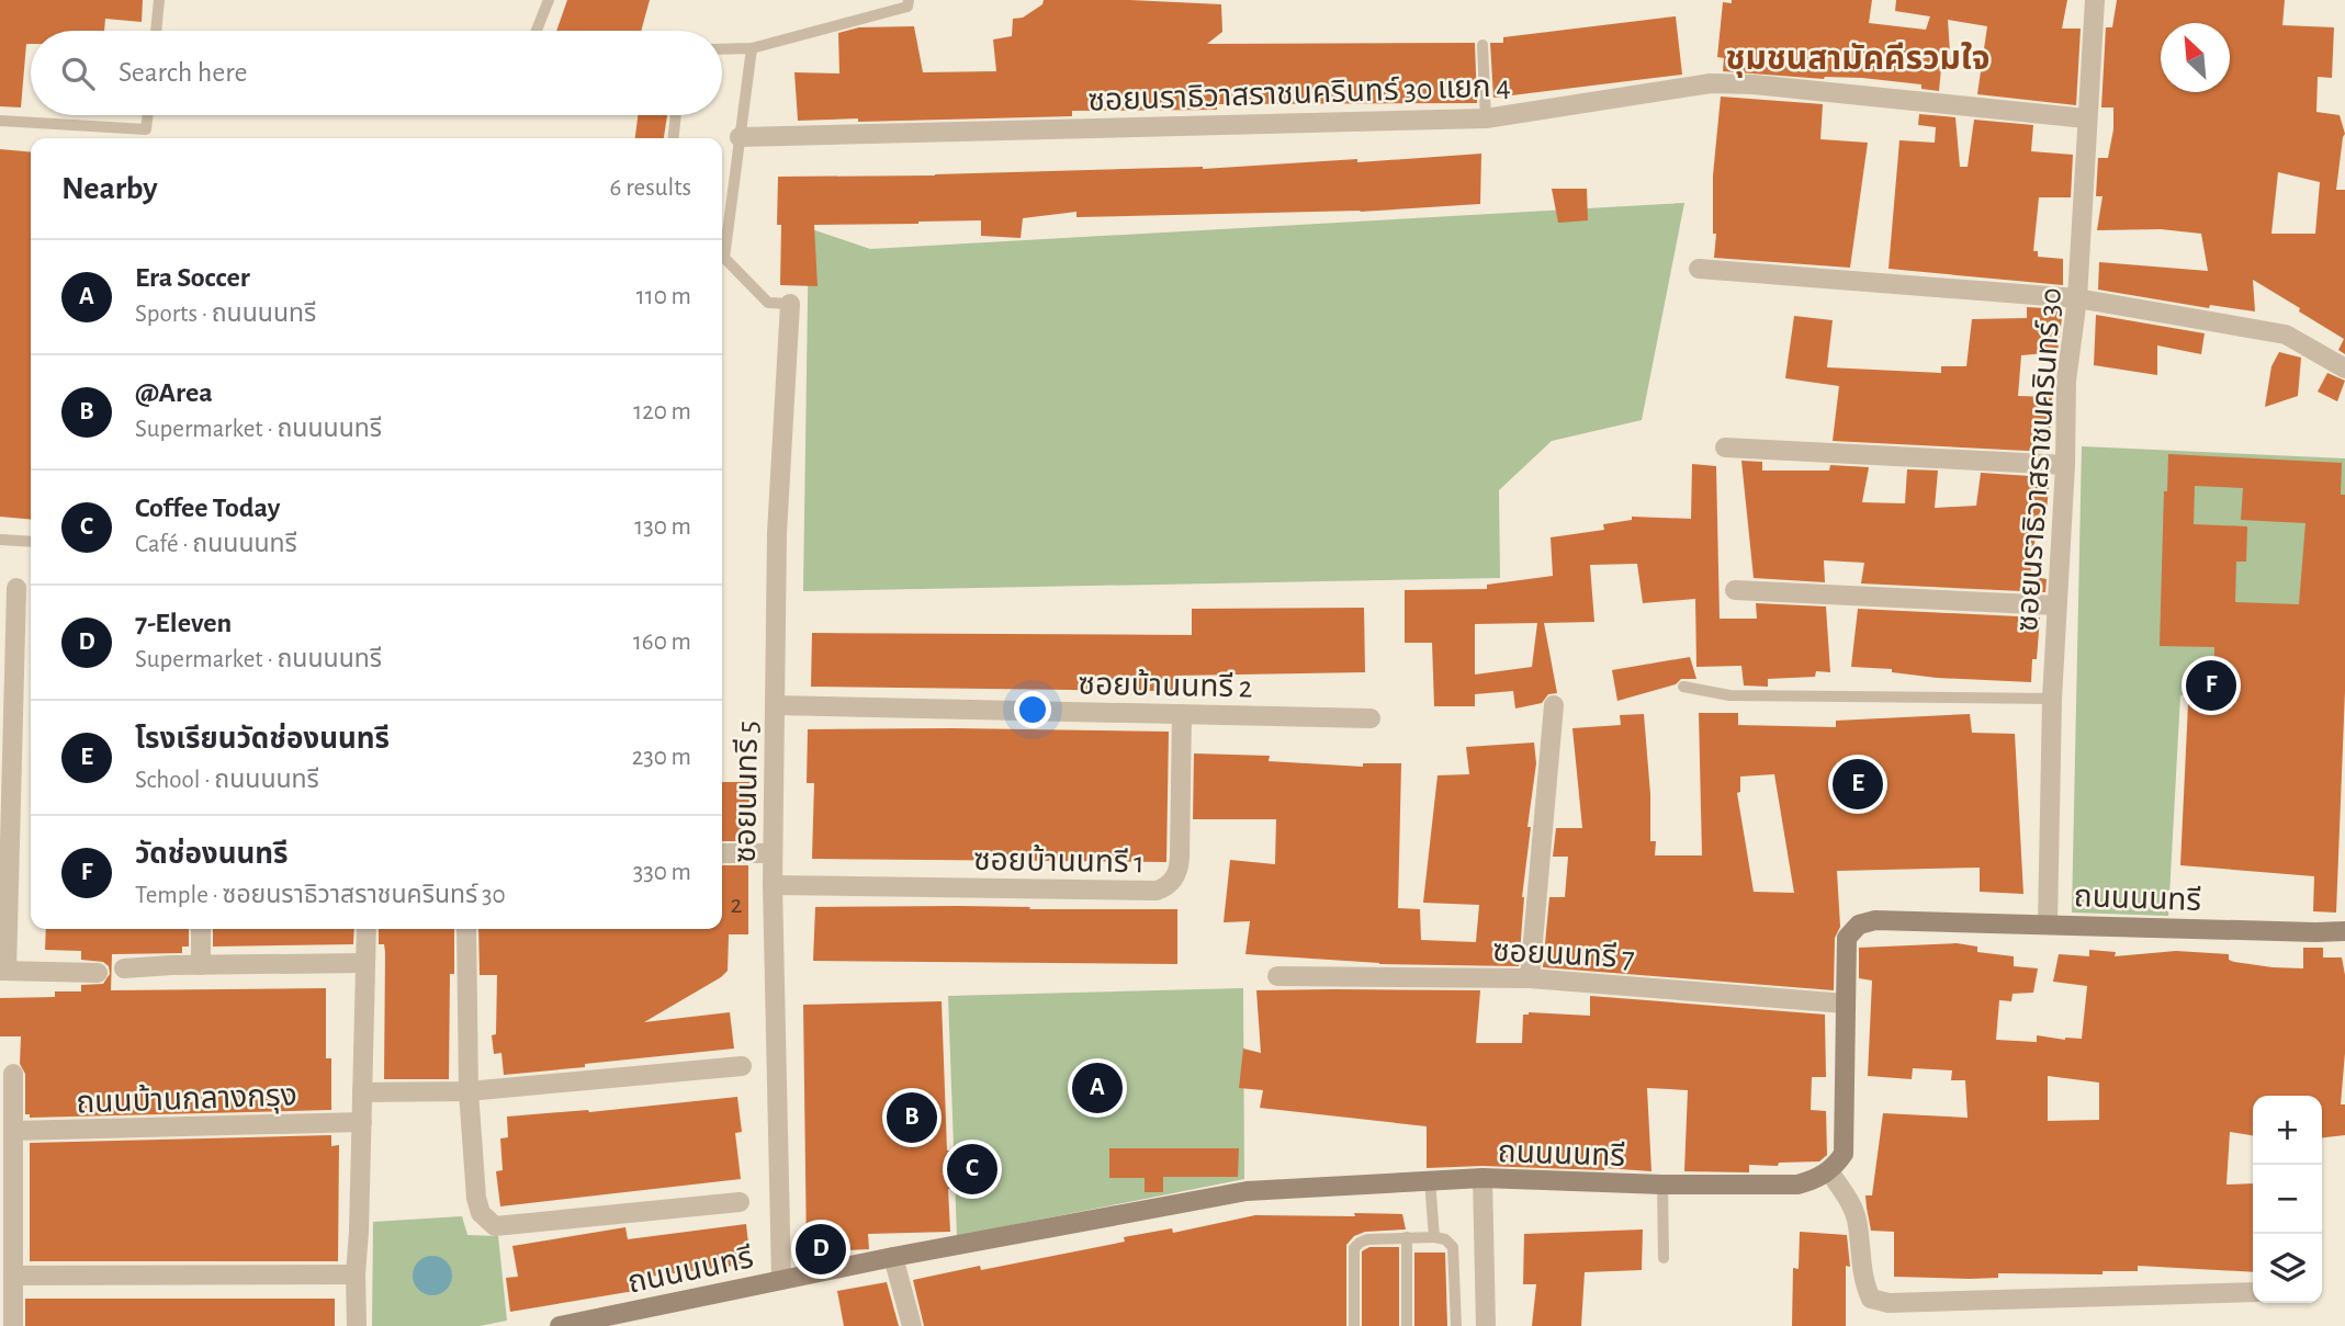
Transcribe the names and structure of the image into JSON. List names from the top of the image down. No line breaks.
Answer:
{"streets":{"street":["ซอยนราธิวาสราชนครินทร์ 30 แยก 4","ซอยนราธิวาสราชนครินทร์ 30","ซอยบ้านนทรี 2","ซอยนนทรี 5","ซอยบ้านนทรี 1","ถนนนนทรี","ซอยนนทรี 7","ถนนบ้านกลางกรุง"]},"crossings":[["ซอยนราธิวาสราชนครินทร์ 30 แยก 4","ซอยนราธิวาสราชนครินทร์ 30"],["ซอยนราธิวาสราชนครินทร์ 30","ถนนนนทรี"],["ซอยบ้านนทรี 2","ซอยนนทรี 5"],["ซอยบ้านนทรี 2","ซอยบ้านนทรี 1"],["ซอยนนทรี 5","ซอยบ้านนทรี 1"],["ซอยนนทรี 5","ถนนนนทรี"],["ถนนนนทรี","ซอยนนทรี 7"]],"districts":["ชุมชนสามัคคีรวมใจ"],"house_numbers":["2"],"north":"top left","page":{"search":"Search here","heading":["Nearby","6 results"],"list":[{"mark":"A","name":"Era Soccer","note":"Sports · ถนนนนทรี","value":"110 m"},{"mark":"B","name":"@Area","note":"Supermarket · ถนนนนทรี","value":"120 m"},{"mark":"C","name":"Coffee Today","note":"Café · ถนนนนทรี","value":"130 m"},{"mark":"D","name":"7-Eleven","note":"Supermarket · ถนนนนทรี","value":"160 m"},{"mark":"E","name":"โรงเรียนวัดช่องนนทรี","note":"School · ถนนนนทรี","value":"230 m"},{"mark":"F","name":"วัดช่องนนทรี","note":"Temple · ซอยนราธิวาสราชนครินทร์ 30","value":"330 m"}],"pins":["F","E","A","B","C","D"],"map_buttons":["+","−"]}}
